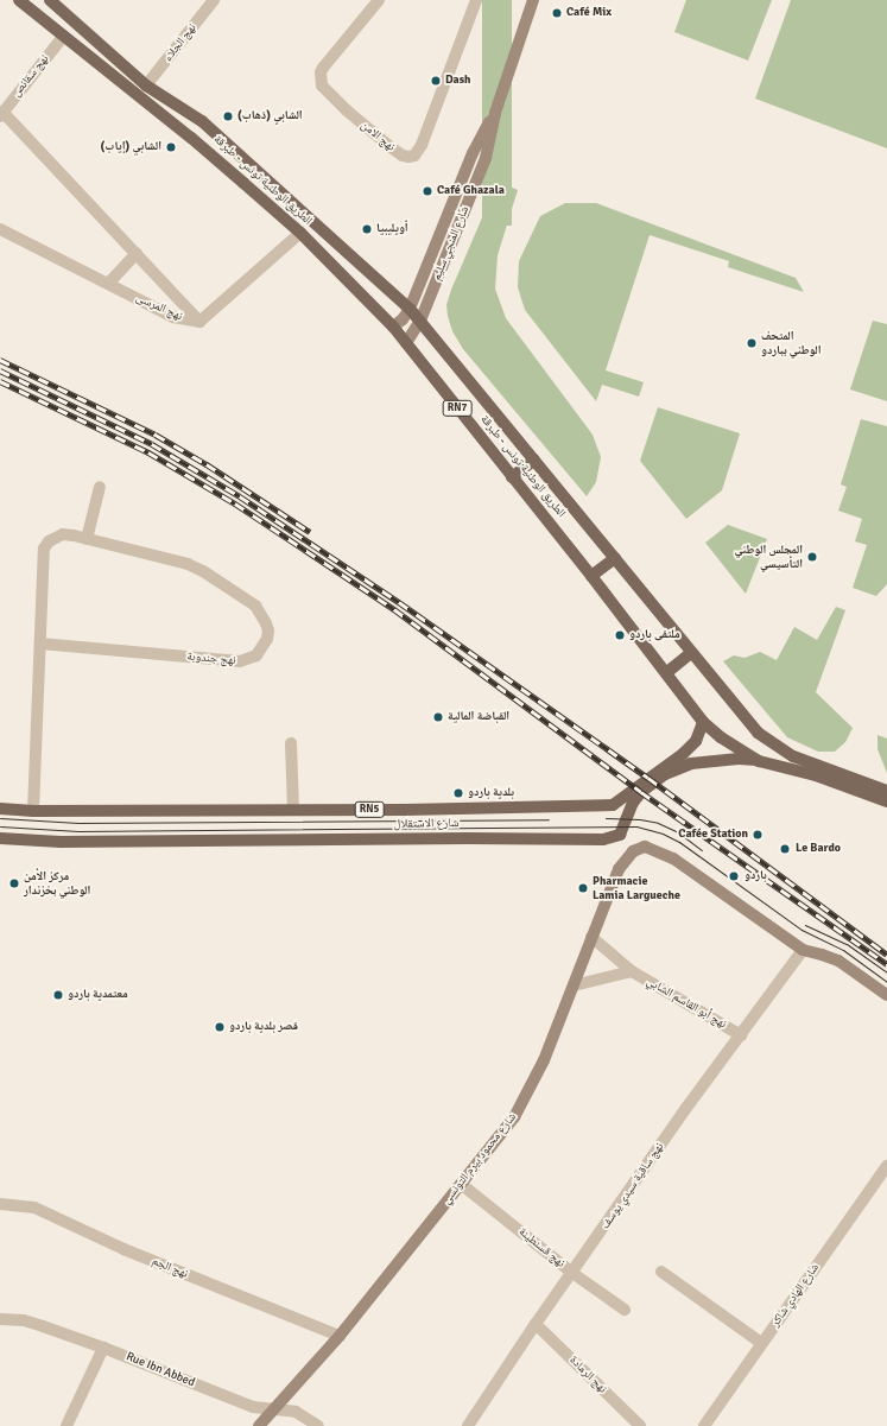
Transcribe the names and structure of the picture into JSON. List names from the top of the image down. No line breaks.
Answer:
{"streets":{"main road":["الطريق الوطنية تونس - طبرقة","شارع المنجي سليم","RN7","RN5","شارع الاستقلال","شارع محمود بيرم التونسي"],"street":["نهج الجلاء","نهج سقانص","نهج الامن","نهج المرسى","نهج جندوبة","نهج أبو القاسم الشابي","نهج ساقية سيدي يوسف","نهج قسنطينة","نهج الجم","شارع الهادي شاكر","Rue Ibn Abbed","نهج الرمادة"]},"crossings":[["نهج الجلاء","الطريق الوطنية تونس - طبرقة"],["نهج سقانص","الطريق الوطنية تونس - طبرقة"],["الطريق الوطنية تونس - طبرقة","شارع المنجي سليم"],["الطريق الوطنية تونس - طبرقة","شارع الاستقلال"],["نهج جندوبة","شارع الاستقلال"],["نهج أبو القاسم الشابي","شارع محمود بيرم التونسي"],["نهج أبو القاسم الشابي","نهج ساقية سيدي يوسف"],["شارع محمود بيرم التونسي","نهج ساقية سيدي يوسف"],["شارع محمود بيرم التونسي","نهج قسنطينة"],["شارع محمود بيرم التونسي","نهج الجم"],["شارع محمود بيرم التونسي","Rue Ibn Abbed"],["نهج ساقية سيدي يوسف","نهج قسنطينة"],["نهج ساقية سيدي يوسف","نهج الرمادة"]],"places":["Café Mix","Dash","الشابي (ذهاب)","الشابي (إياب)","Café Ghazala","أويليبيا","المتحف الوطني بباردو","المجلس الوطني التأسيسي","ملتقى باردو","القباضة المالية","بلدية باردو","Cafée Station","Le Bardo","باردو","مركز الأمن الوطني بخزندار","Pharmacie Lamia Largueche","معتمدية باردو","قصر بلدية باردو"]}
